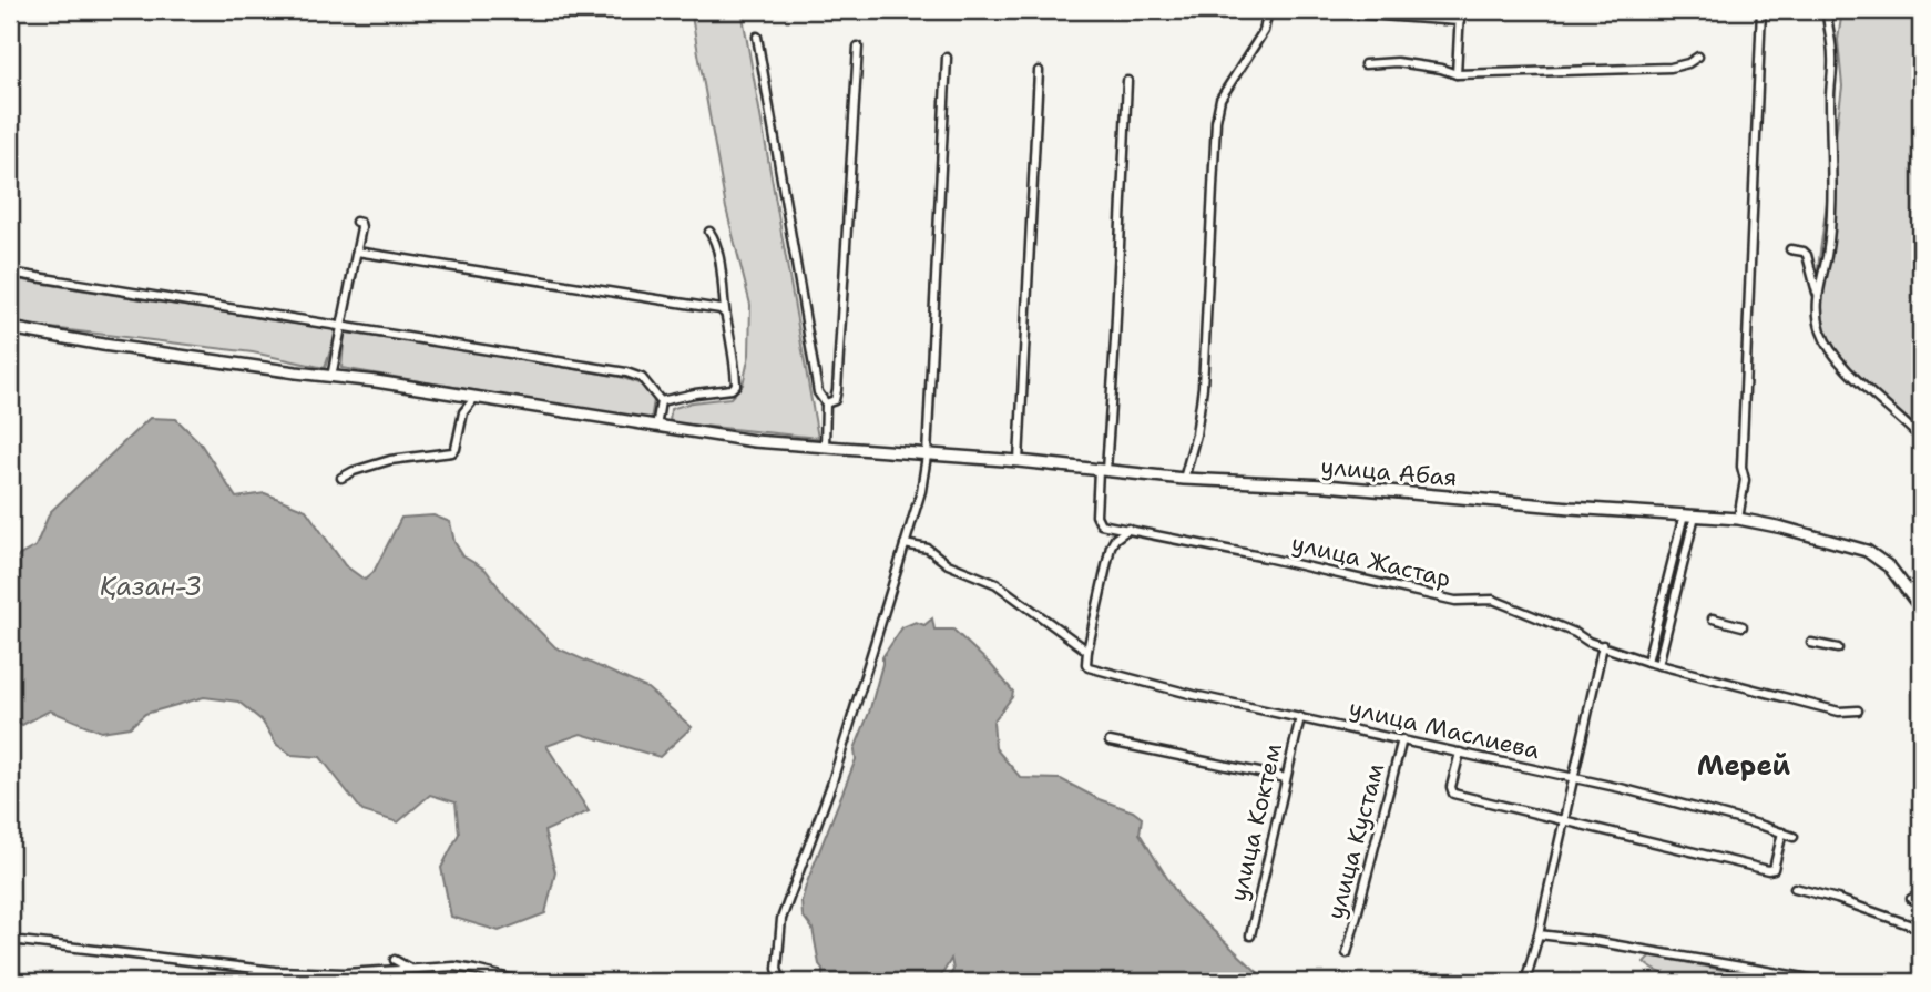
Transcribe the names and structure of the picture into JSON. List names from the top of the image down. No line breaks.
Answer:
{"streets":{"main road":["улица Абая"],"street":["улица Жастар","улица Маслиева","улица Коктем","улица Кустам"]},"crossings":[["улица Абая","улица Жастар"],["улица Маслиева","улица Коктем"],["улица Маслиева","улица Кустам"]],"districts":["Мерей"],"water":["Қазан-3"]}
